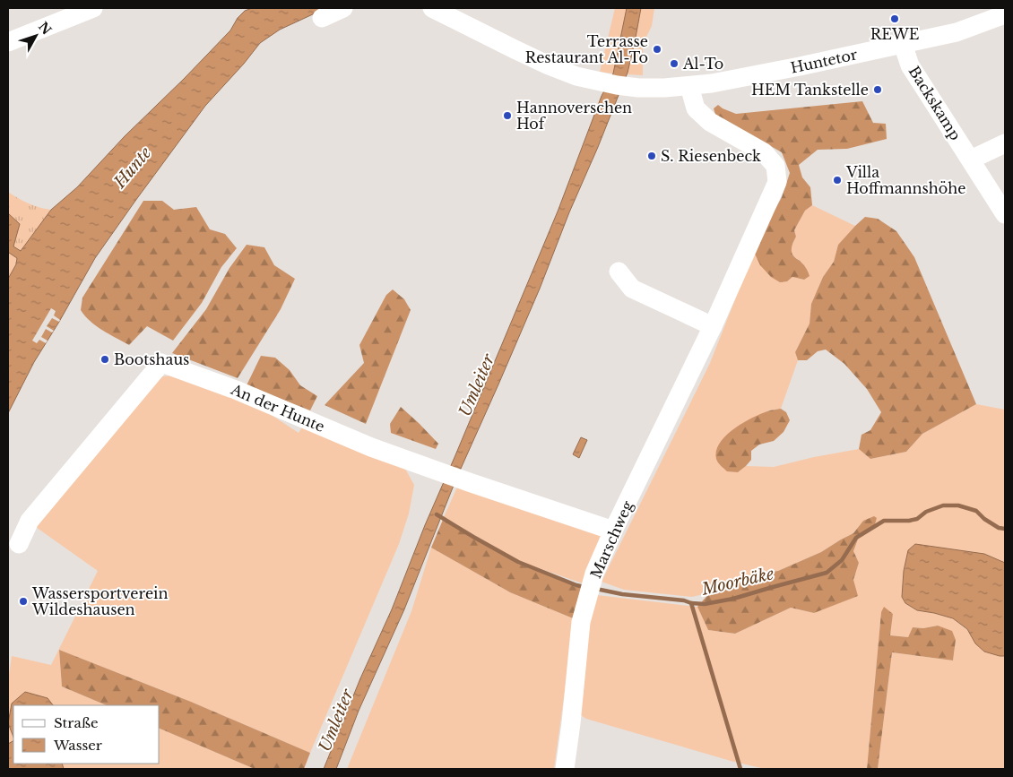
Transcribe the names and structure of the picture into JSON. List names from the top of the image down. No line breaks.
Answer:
{"streets":{"street":["Huntetor","Backskamp","An der Hunte","Marschweg"]},"crossings":[["Huntetor","Backskamp"],["Huntetor","Marschweg"],["An der Hunte","Marschweg"]],"water":["Hunte","Umleiter","Moorbäke"],"places":["REWE","Terrasse Restaurant Al-To","Al-To","HEM Tankstelle","Hannoverschen Hof","S. Riesenbeck","Villa Hoffmannshöhe","Bootshaus","Wassersportverein Wildeshausen"],"legend":["Straße","Wasser"],"north":"top right"}
